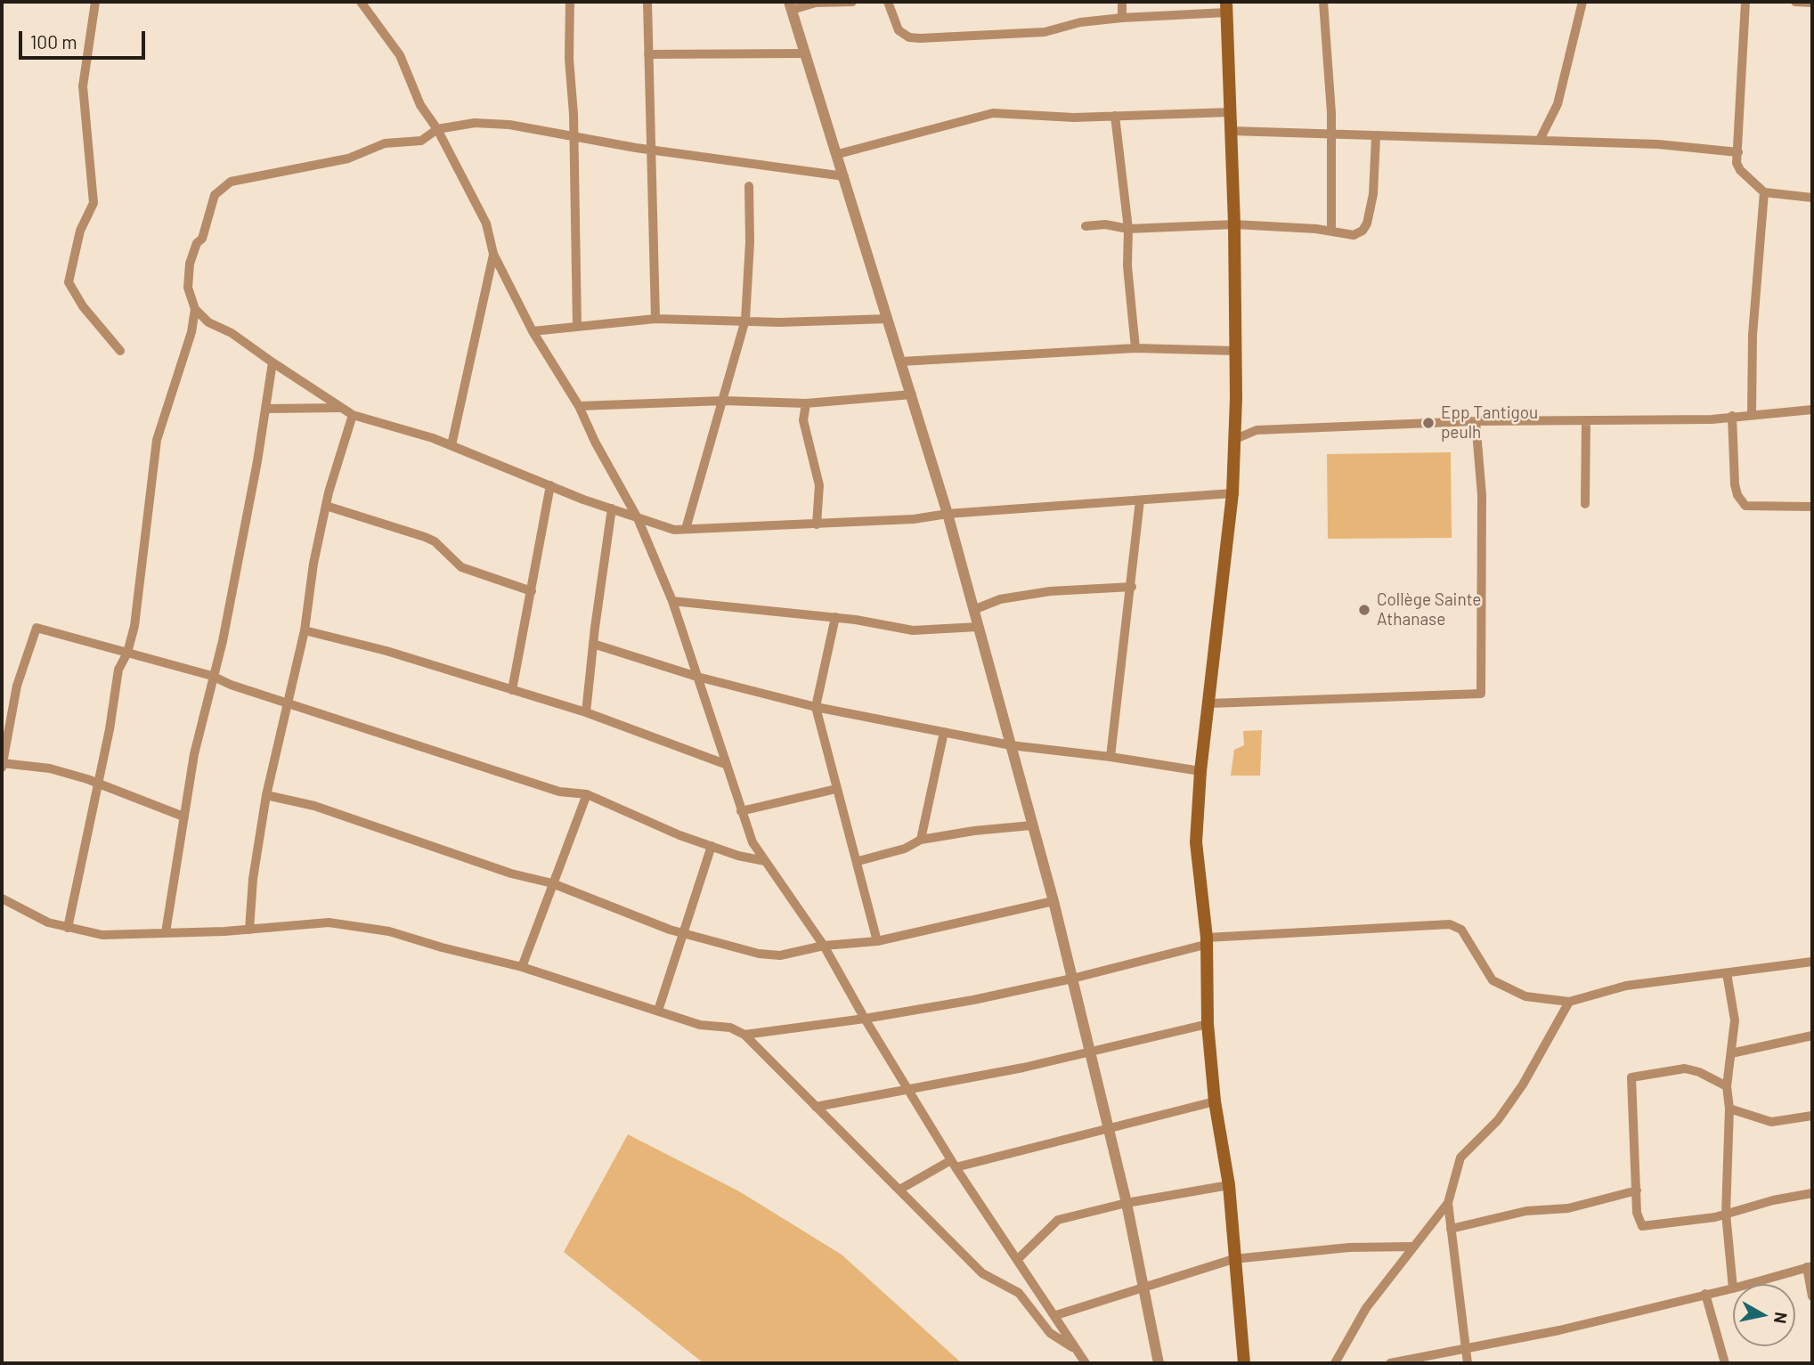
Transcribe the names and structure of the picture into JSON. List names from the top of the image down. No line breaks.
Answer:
{"places":["Epp Tantigou peulh","Collège Sainte Athanase"],"scale_bar":"100 m","north":"right"}
